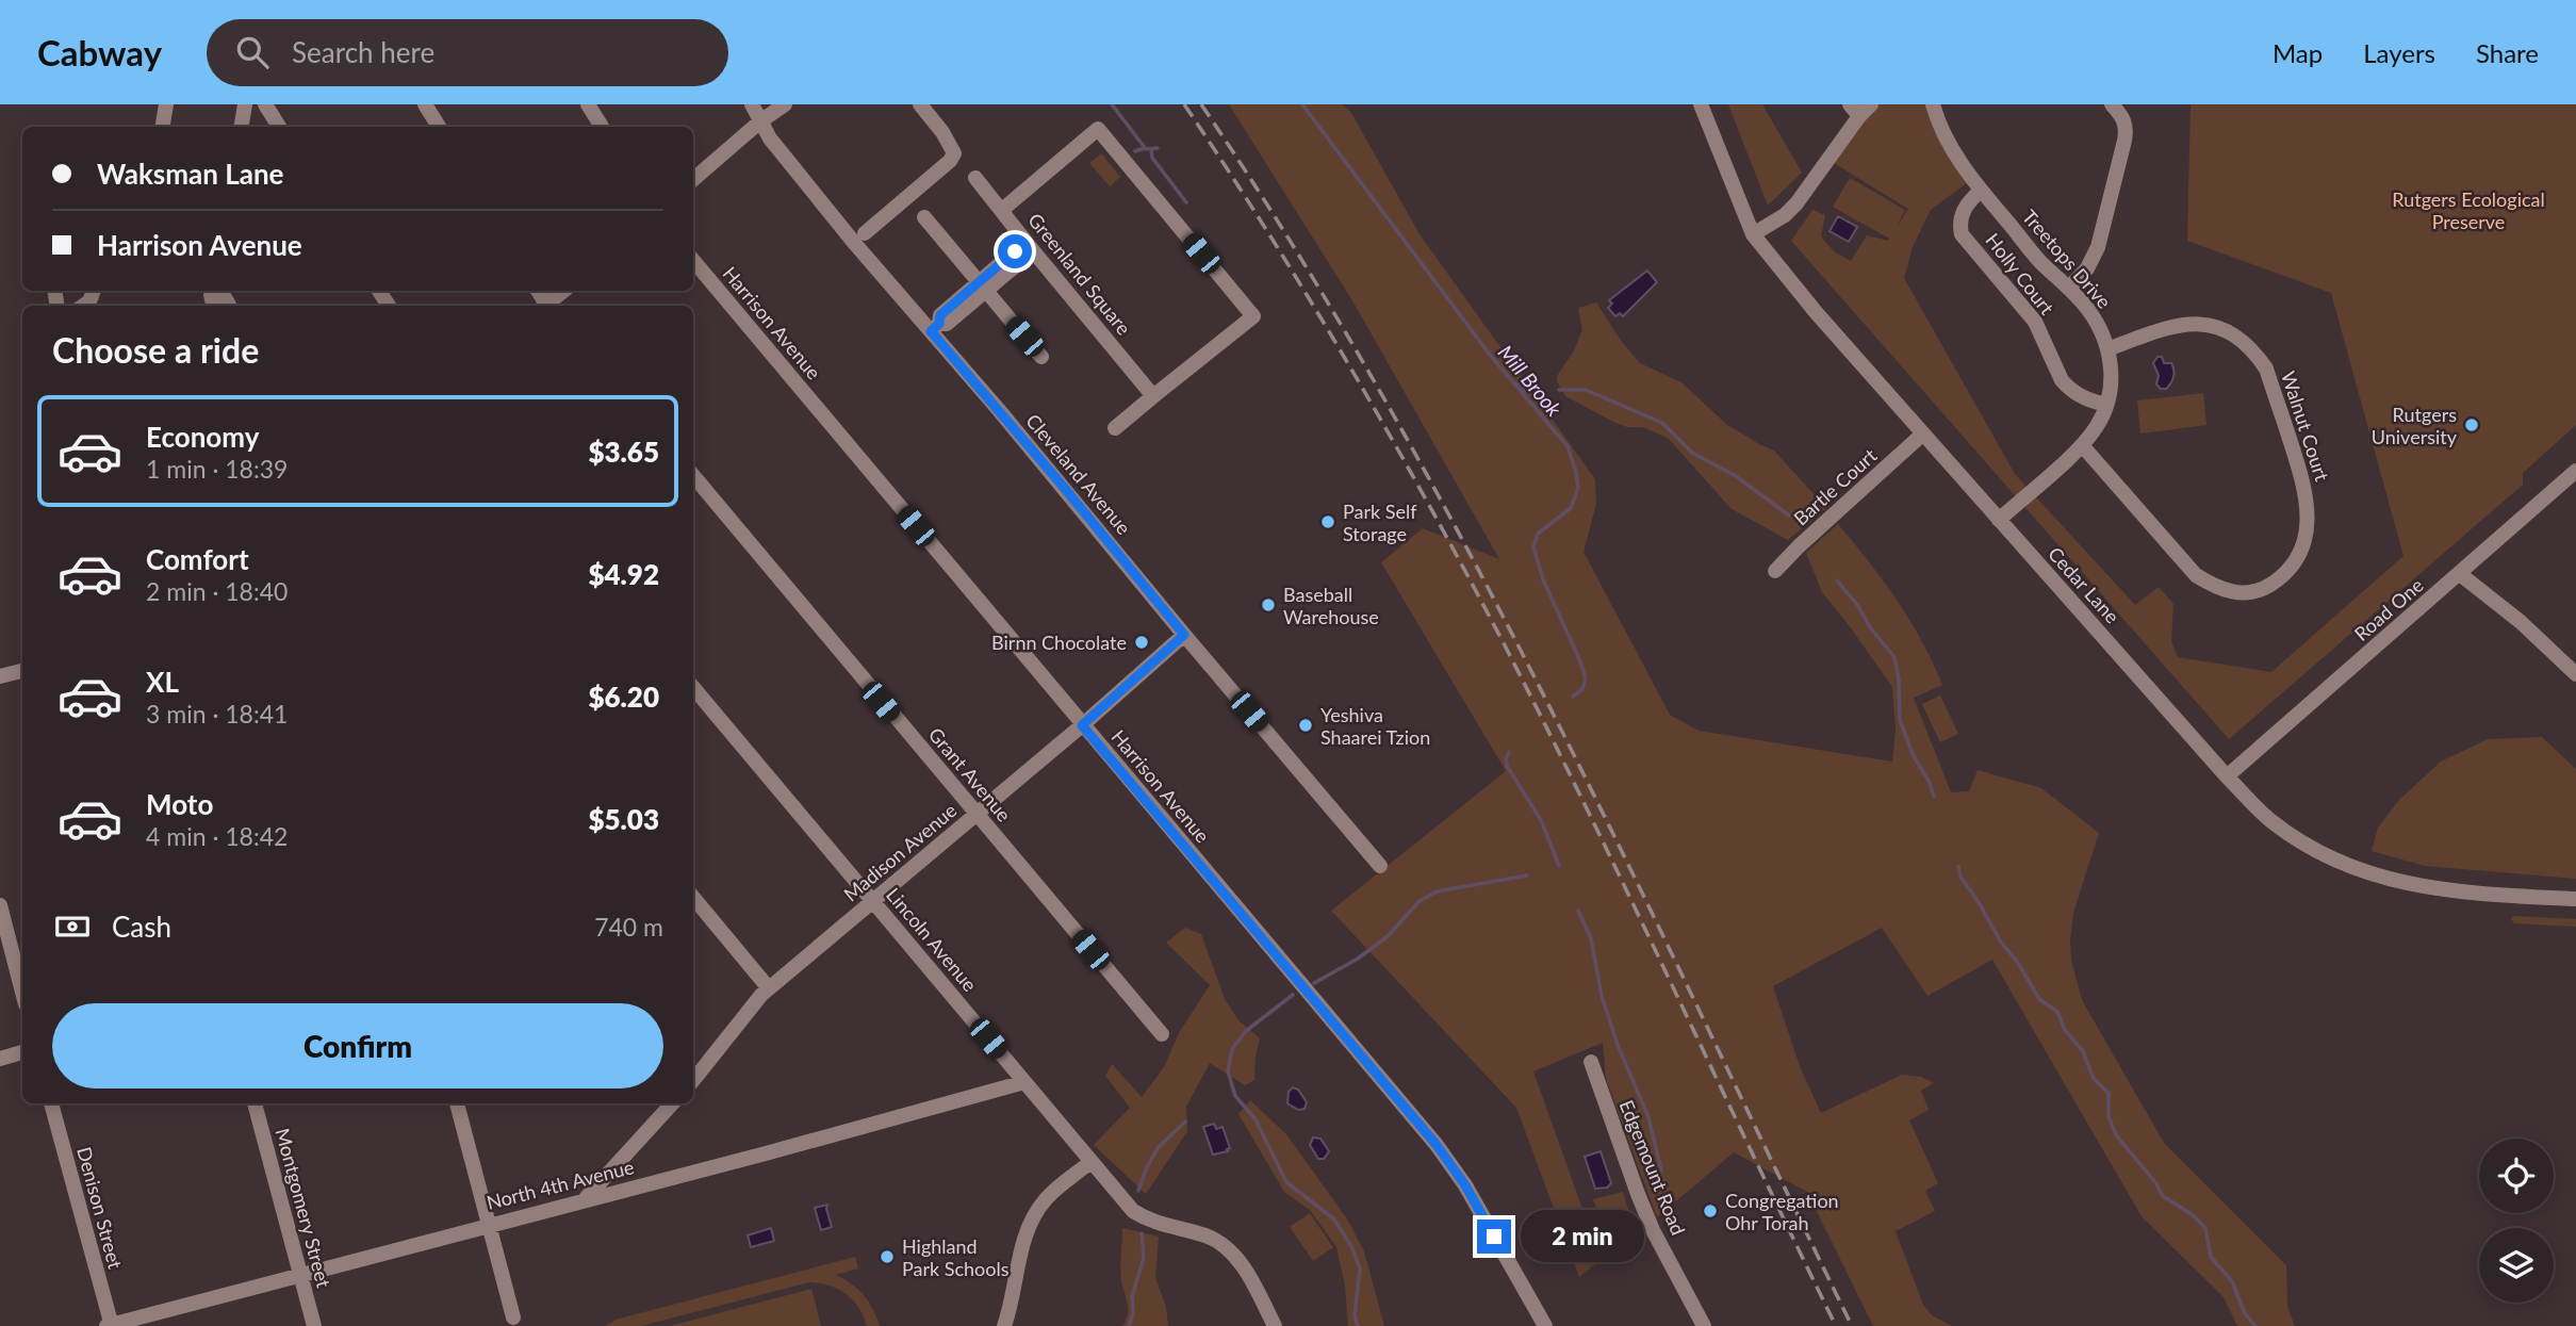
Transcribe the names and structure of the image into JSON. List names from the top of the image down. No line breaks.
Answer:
{"streets":{"street":["Treetops Drive","Greenland Square","Holly Court","Harrison Avenue","Walnut Court","Cleveland Avenue","Bartle Court","Cedar Lane","Road One","Grant Avenue","Madison Avenue","Lincoln Avenue","Edgemount Road","North 4th Avenue","Denison Street","Montgomery Street"]},"crossings":[["Treetops Drive","Holly Court"],["Treetops Drive","Walnut Court"],["Harrison Avenue","Madison Avenue"],["Cleveland Avenue","Madison Avenue"],["Bartle Court","Cedar Lane"],["Cedar Lane","Road One"],["Grant Avenue","Madison Avenue"],["Madison Avenue","Lincoln Avenue"],["Lincoln Avenue","North 4th Avenue"],["North 4th Avenue","Denison Street"],["North 4th Avenue","Montgomery Street"]],"water":["Mill Brook"],"parks":["Rutgers Ecological Preserve"],"places":["Rutgers University","Park Self Storage","Baseball Warehouse","Birnn Chocolate","Yeshiva Shaarei Tzion","Congregation Ohr Torah","Highland Park Schools"],"page":{"header":"Cabway","search":"Search here","nav":["Map","Layers","Share"],"banner":["Waksman Lane","Harrison Avenue"],"heading":"Choose a ride","list":[{"name":"Economy","note":"1 min · 18:39","value":"$3.65"},{"name":"Comfort","note":"2 min · 18:40","value":"$4.92"},{"name":"XL","note":"3 min · 18:41","value":"$6.20"},{"name":"Moto","note":"4 min · 18:42","value":"$5.03"}],"pay":["Cash","740 m"],"buttons":"Confirm","bubble":"2 min"}}
